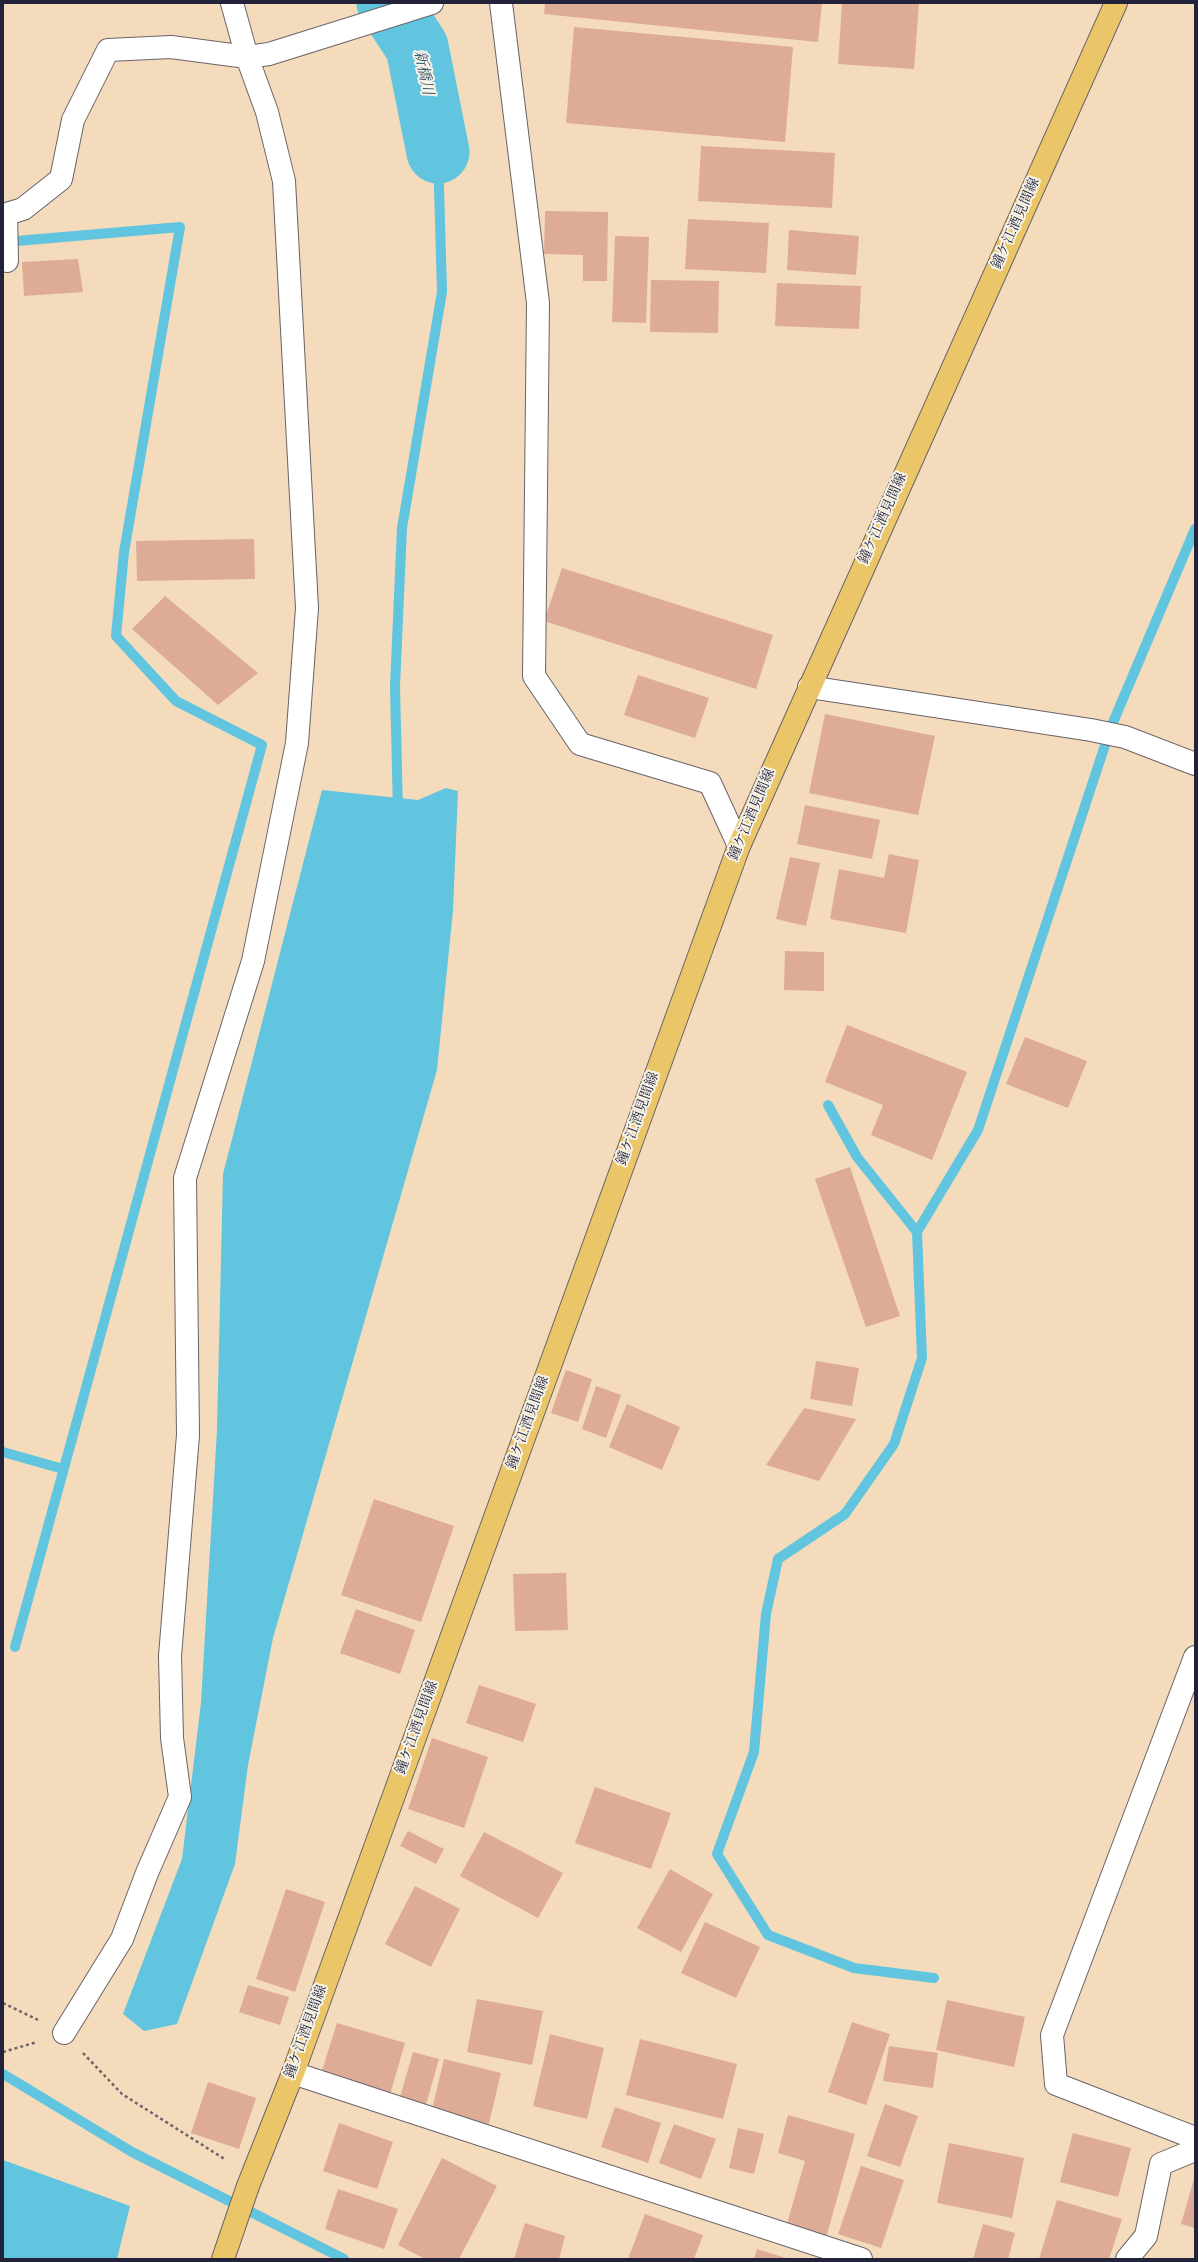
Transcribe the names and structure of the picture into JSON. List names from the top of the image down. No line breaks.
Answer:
{"streets":{"main road":["鐘ケ江酒見間線"]},"water":["新橋川"]}
